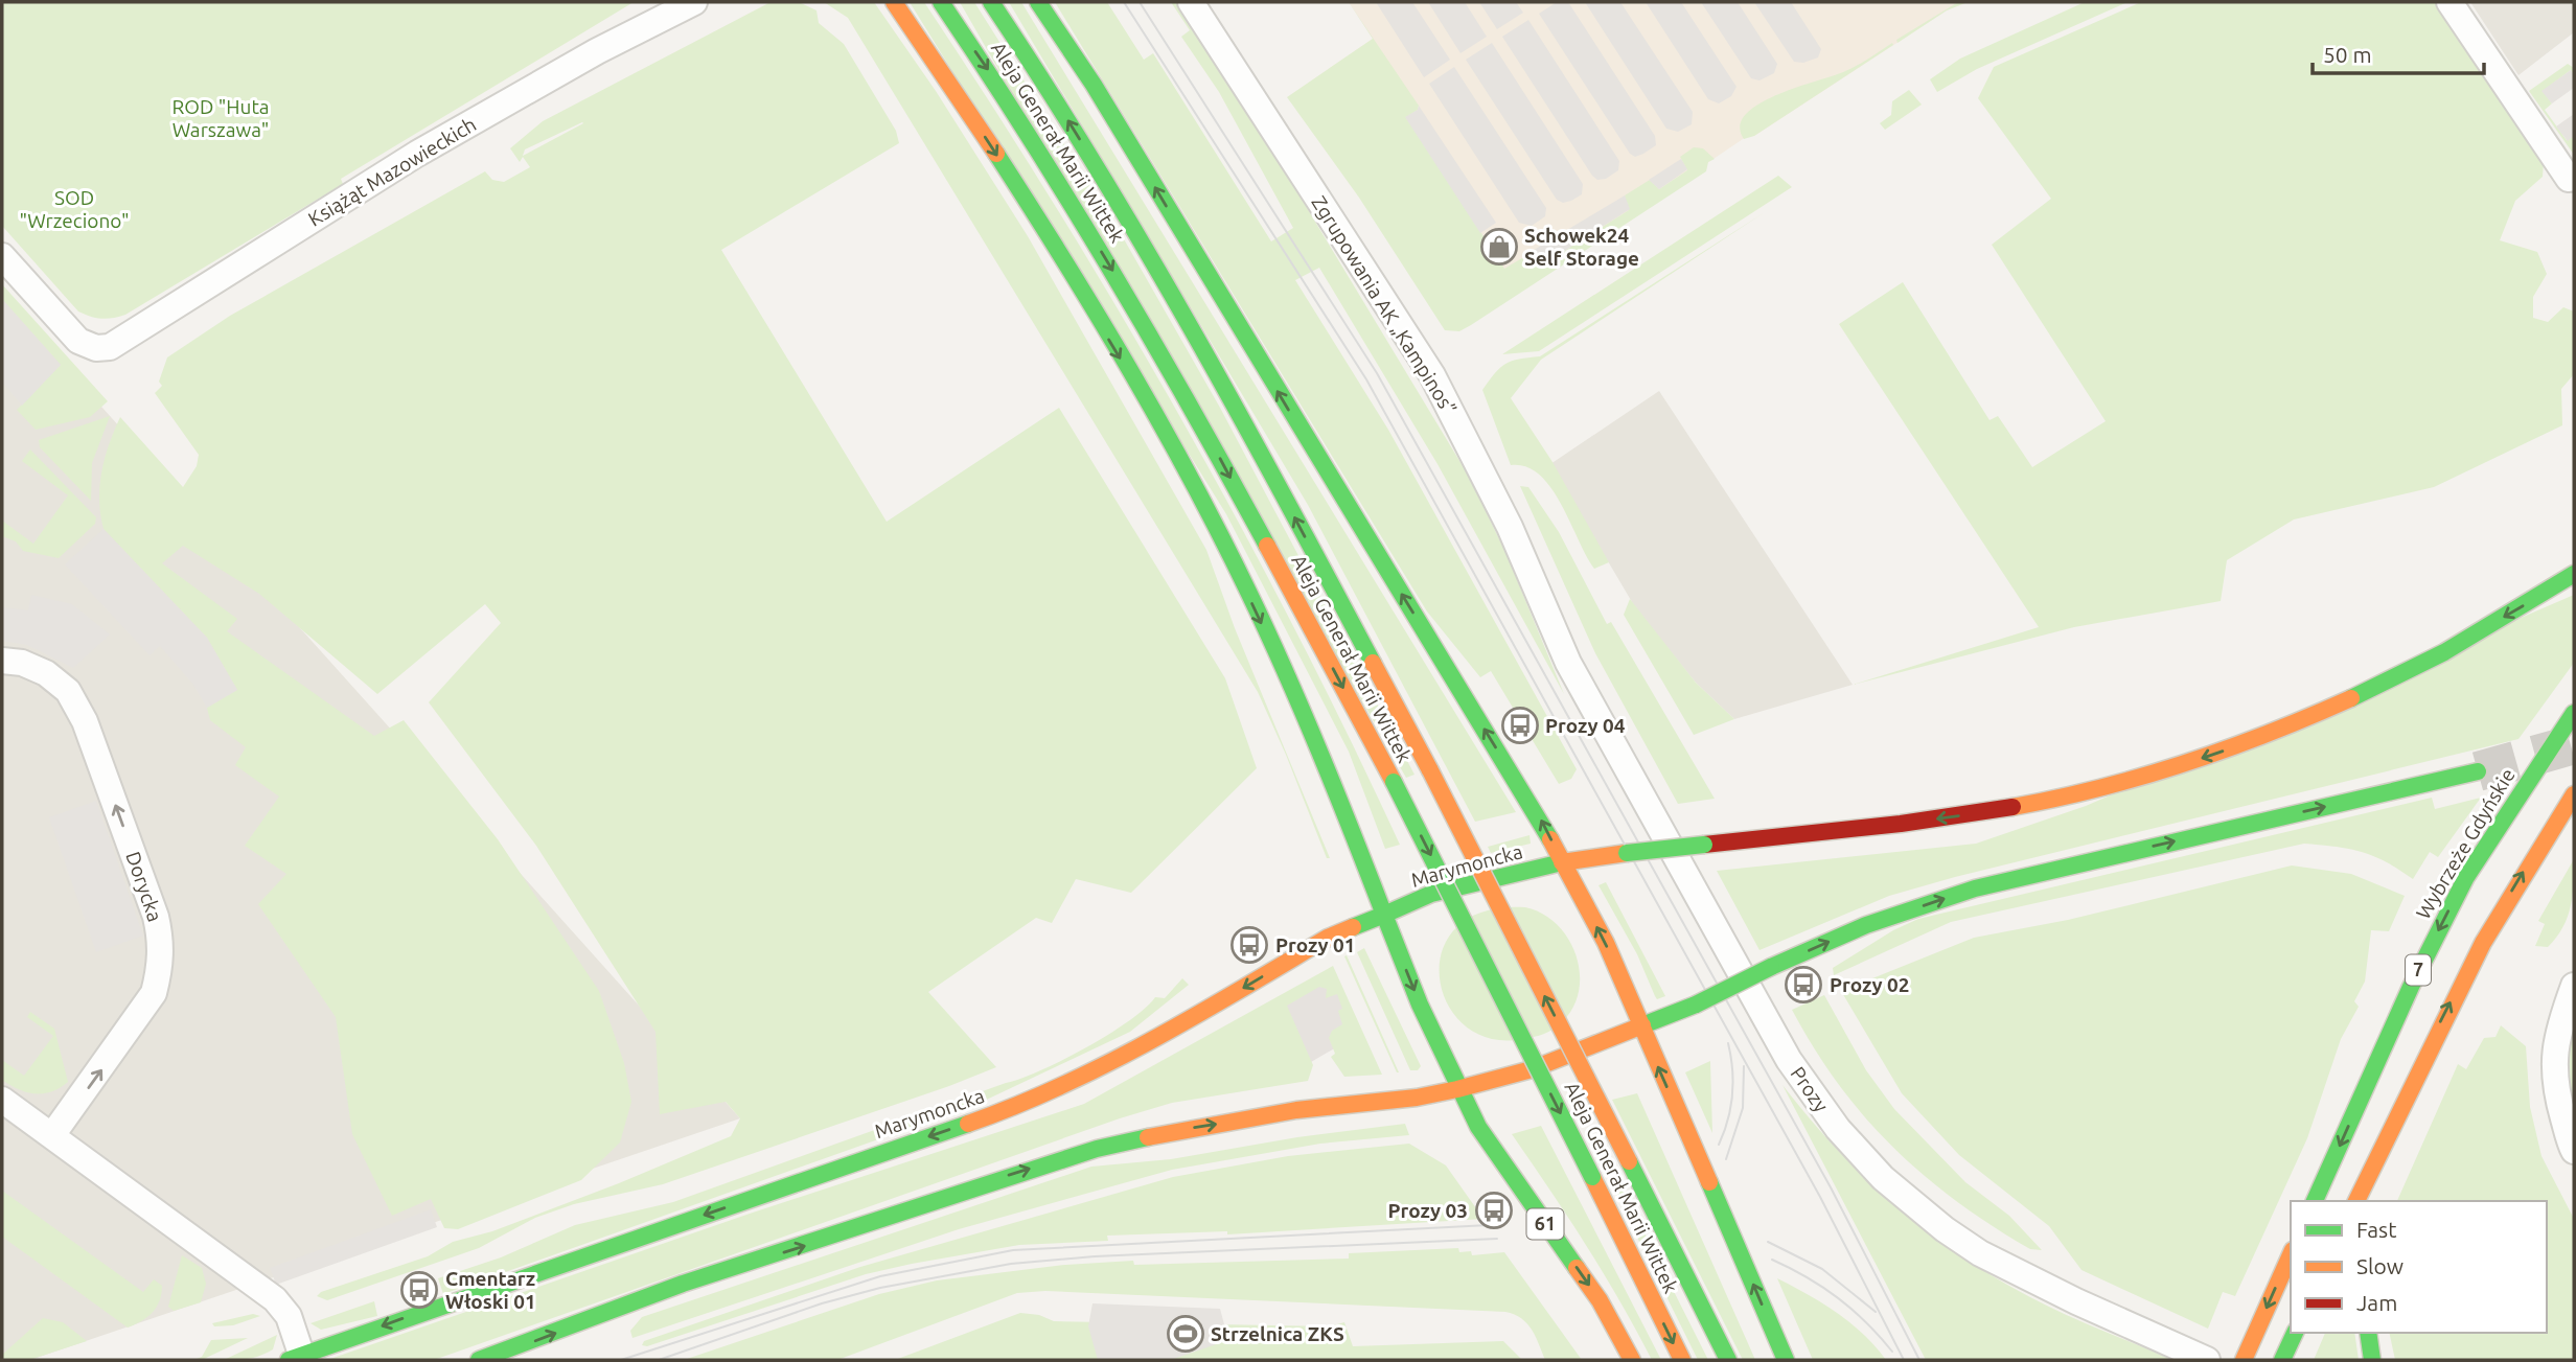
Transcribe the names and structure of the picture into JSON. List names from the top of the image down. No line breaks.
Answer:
{"streets":{"main road":["Aleja Generał Marii Wittek","Wybrzeże Gdyńskie","Marymoncka","7","61"],"street":["Książąt Mazowieckich","Zgrupowania AK „Kampinos”","Dorycka","Prozy"]},"crossings":[["Zgrupowania AK „Kampinos”","Prozy"]],"one_way":["Dorycka"],"parks":["ROD \"Huta Warszawa\"","SOD \"Wrzeciono\""],"places":{"shop":["Schowek24 Self Storage"],"bus stop":["Prozy 04","Prozy 01","Prozy 02","Prozy 03","Cmentarz Włoski 01"],"sports":["Strzelnica ZKS"]},"legend":["Fast","Slow","Jam"],"scale_bar":"50 m"}
